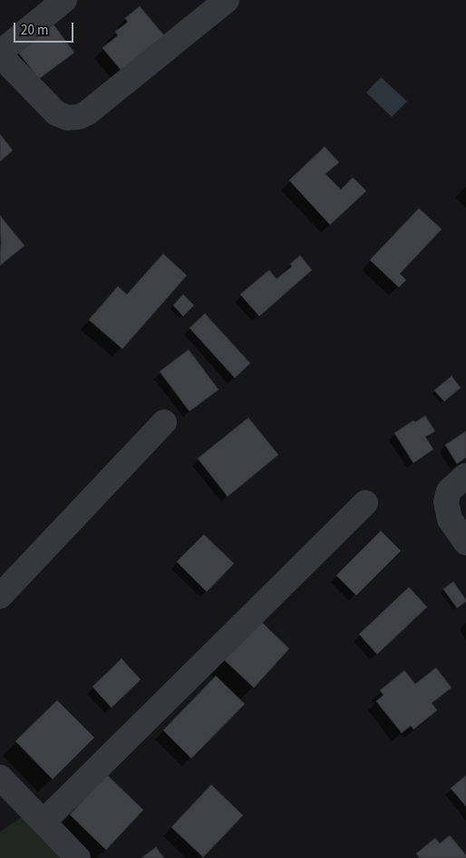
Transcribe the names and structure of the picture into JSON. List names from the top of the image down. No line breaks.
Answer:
{"scale_bar":"20 m"}
